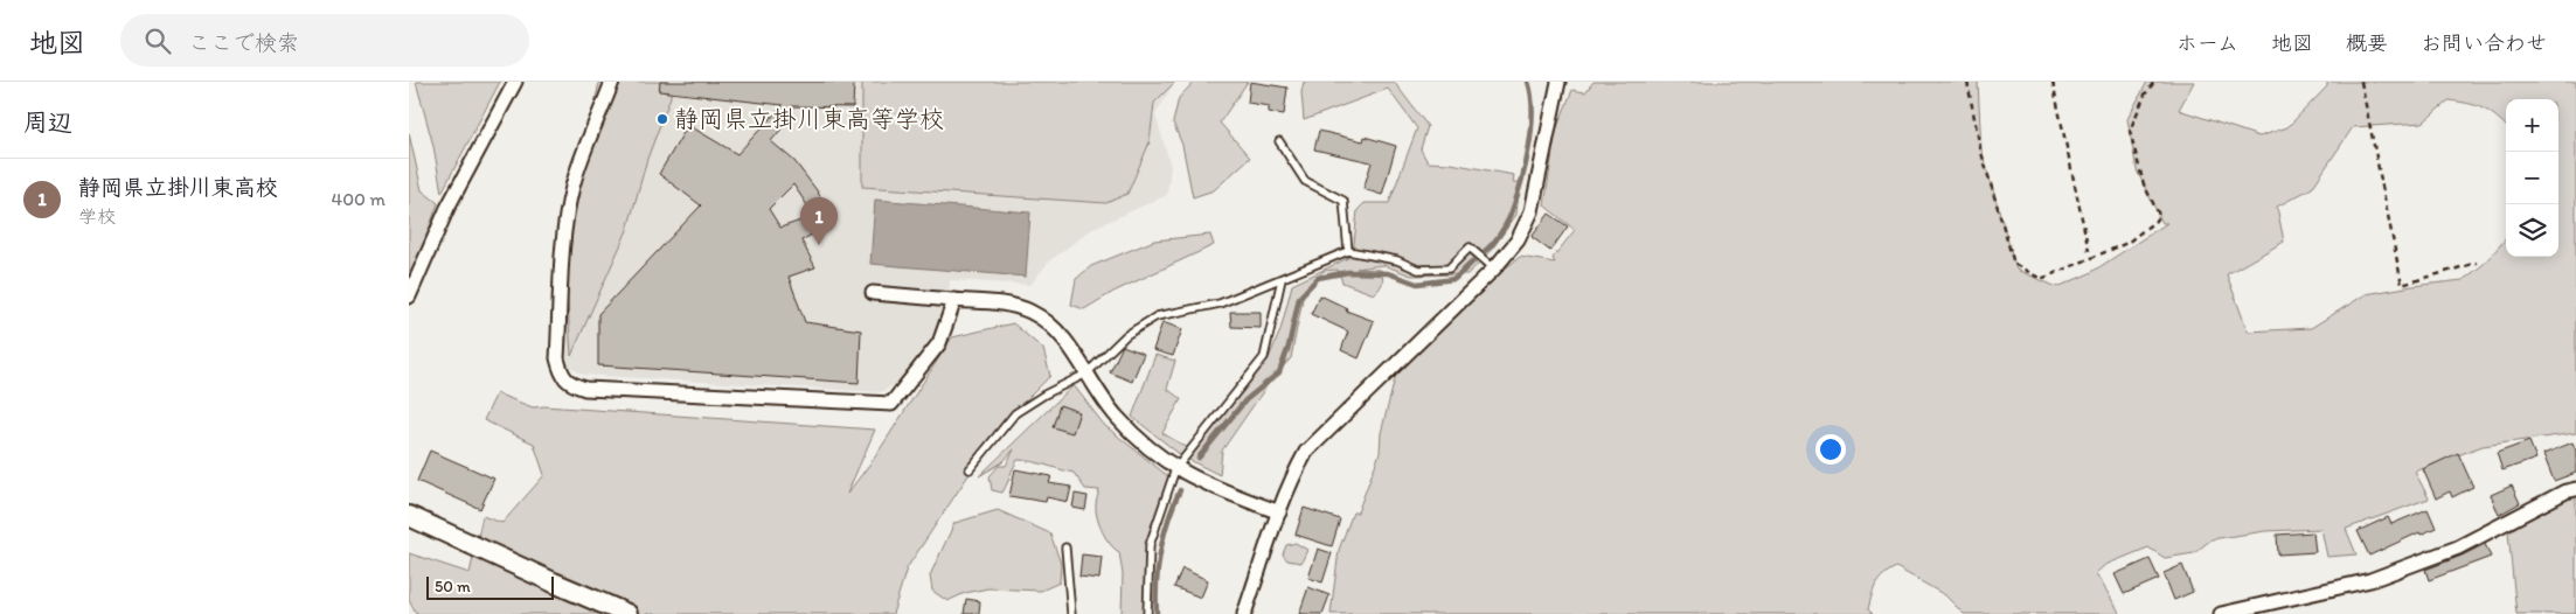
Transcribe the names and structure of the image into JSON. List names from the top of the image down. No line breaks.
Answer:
{"places":["静岡県立掛川東高等学校"],"scale_bar":"50 m","page":{"header":"地図","search":"ここで検索","nav":["ホーム","地図","概要","お問い合わせ"],"heading":"周辺","map_buttons":["+","−"],"list":[{"mark":"1","name":"静岡県立掛川東高校","note":"学校","value":"400 m"}],"pins":"1","scale":"50 m"}}
